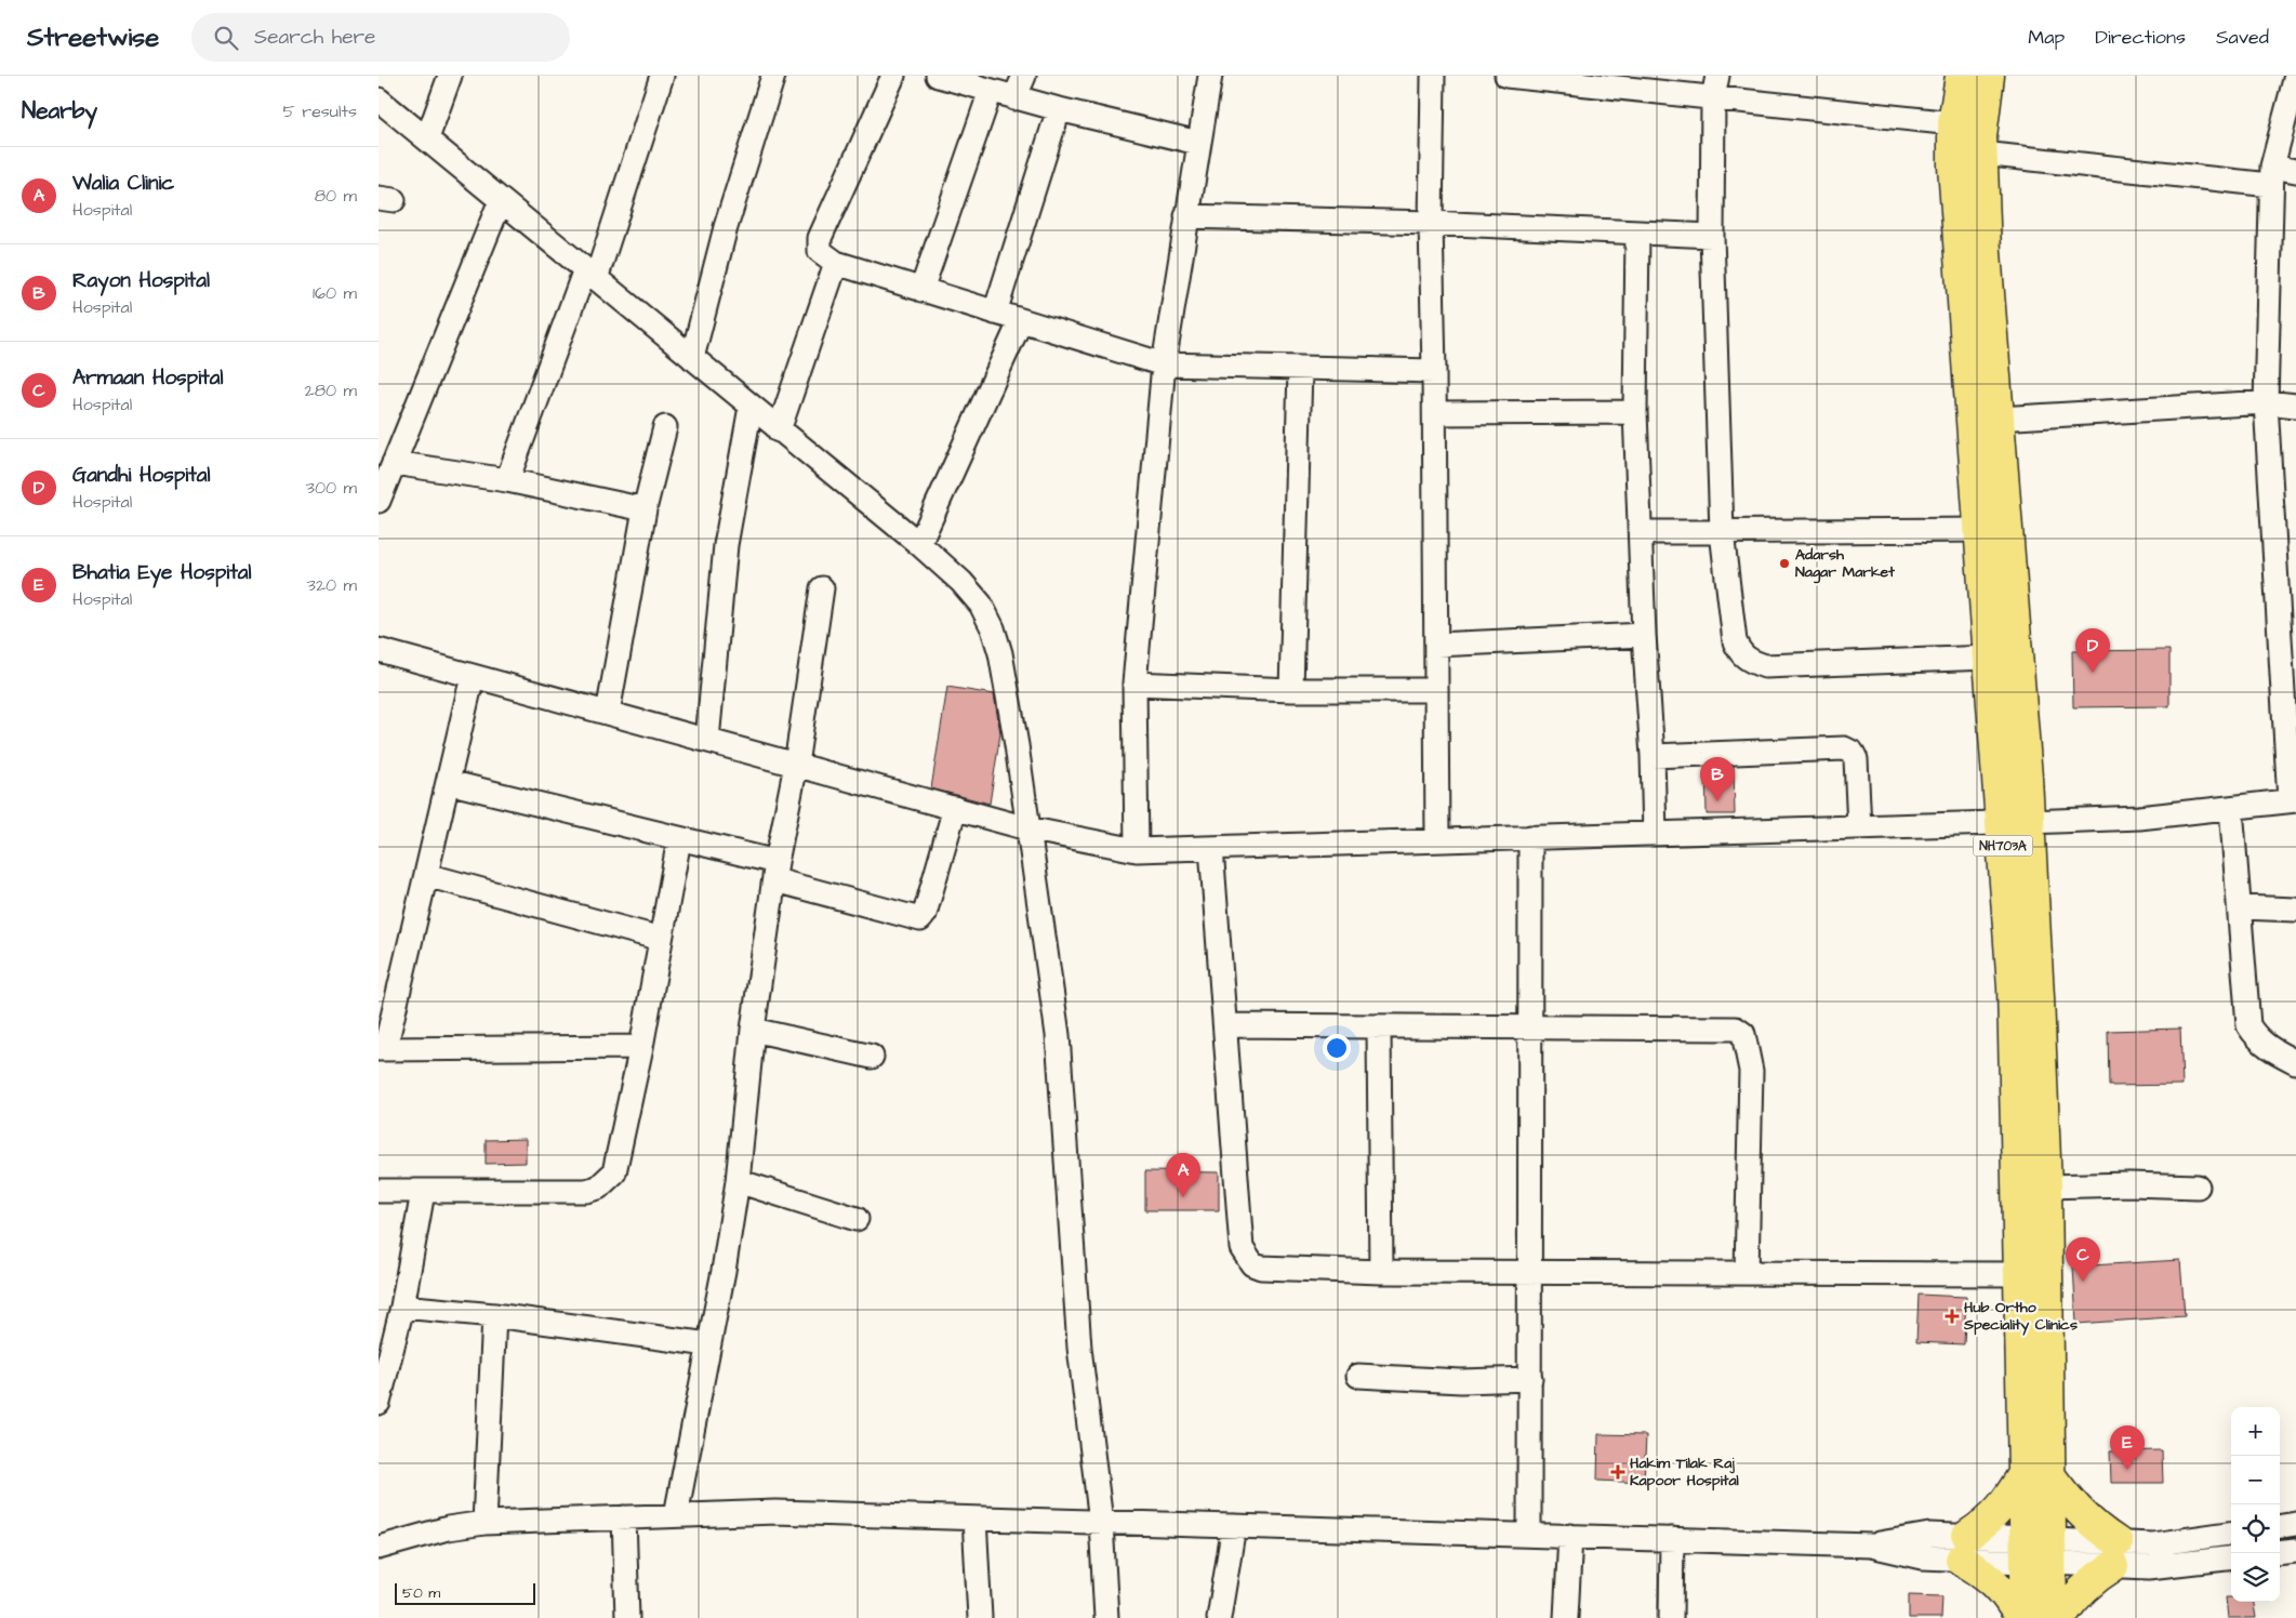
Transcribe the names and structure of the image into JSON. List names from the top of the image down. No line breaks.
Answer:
{"streets":{"highway":["NH703A"]},"places":{"other":["Adarsh Nagar Market"],"health":["Hub Ortho Speciality Clinics","Hakim Tilak Raj Kapoor Hospital"]},"scale_bar":"50 m","page":{"header":"Streetwise","search":"Search here","nav":["Map","Directions","Saved"],"heading":["Nearby","5 results"],"list":[{"mark":"A","name":"Walia Clinic","note":"Hospital","value":"80 m"},{"mark":"B","name":"Rayon Hospital","note":"Hospital","value":"160 m"},{"mark":"C","name":"Armaan Hospital","note":"Hospital","value":"280 m"},{"mark":"D","name":"Gandhi Hospital","note":"Hospital","value":"300 m"},{"mark":"E","name":"Bhatia Eye Hospital","note":"Hospital","value":"320 m"}],"pins":["D","B","A","C","E"],"map_buttons":["+","−"],"scale":"50 m"}}
